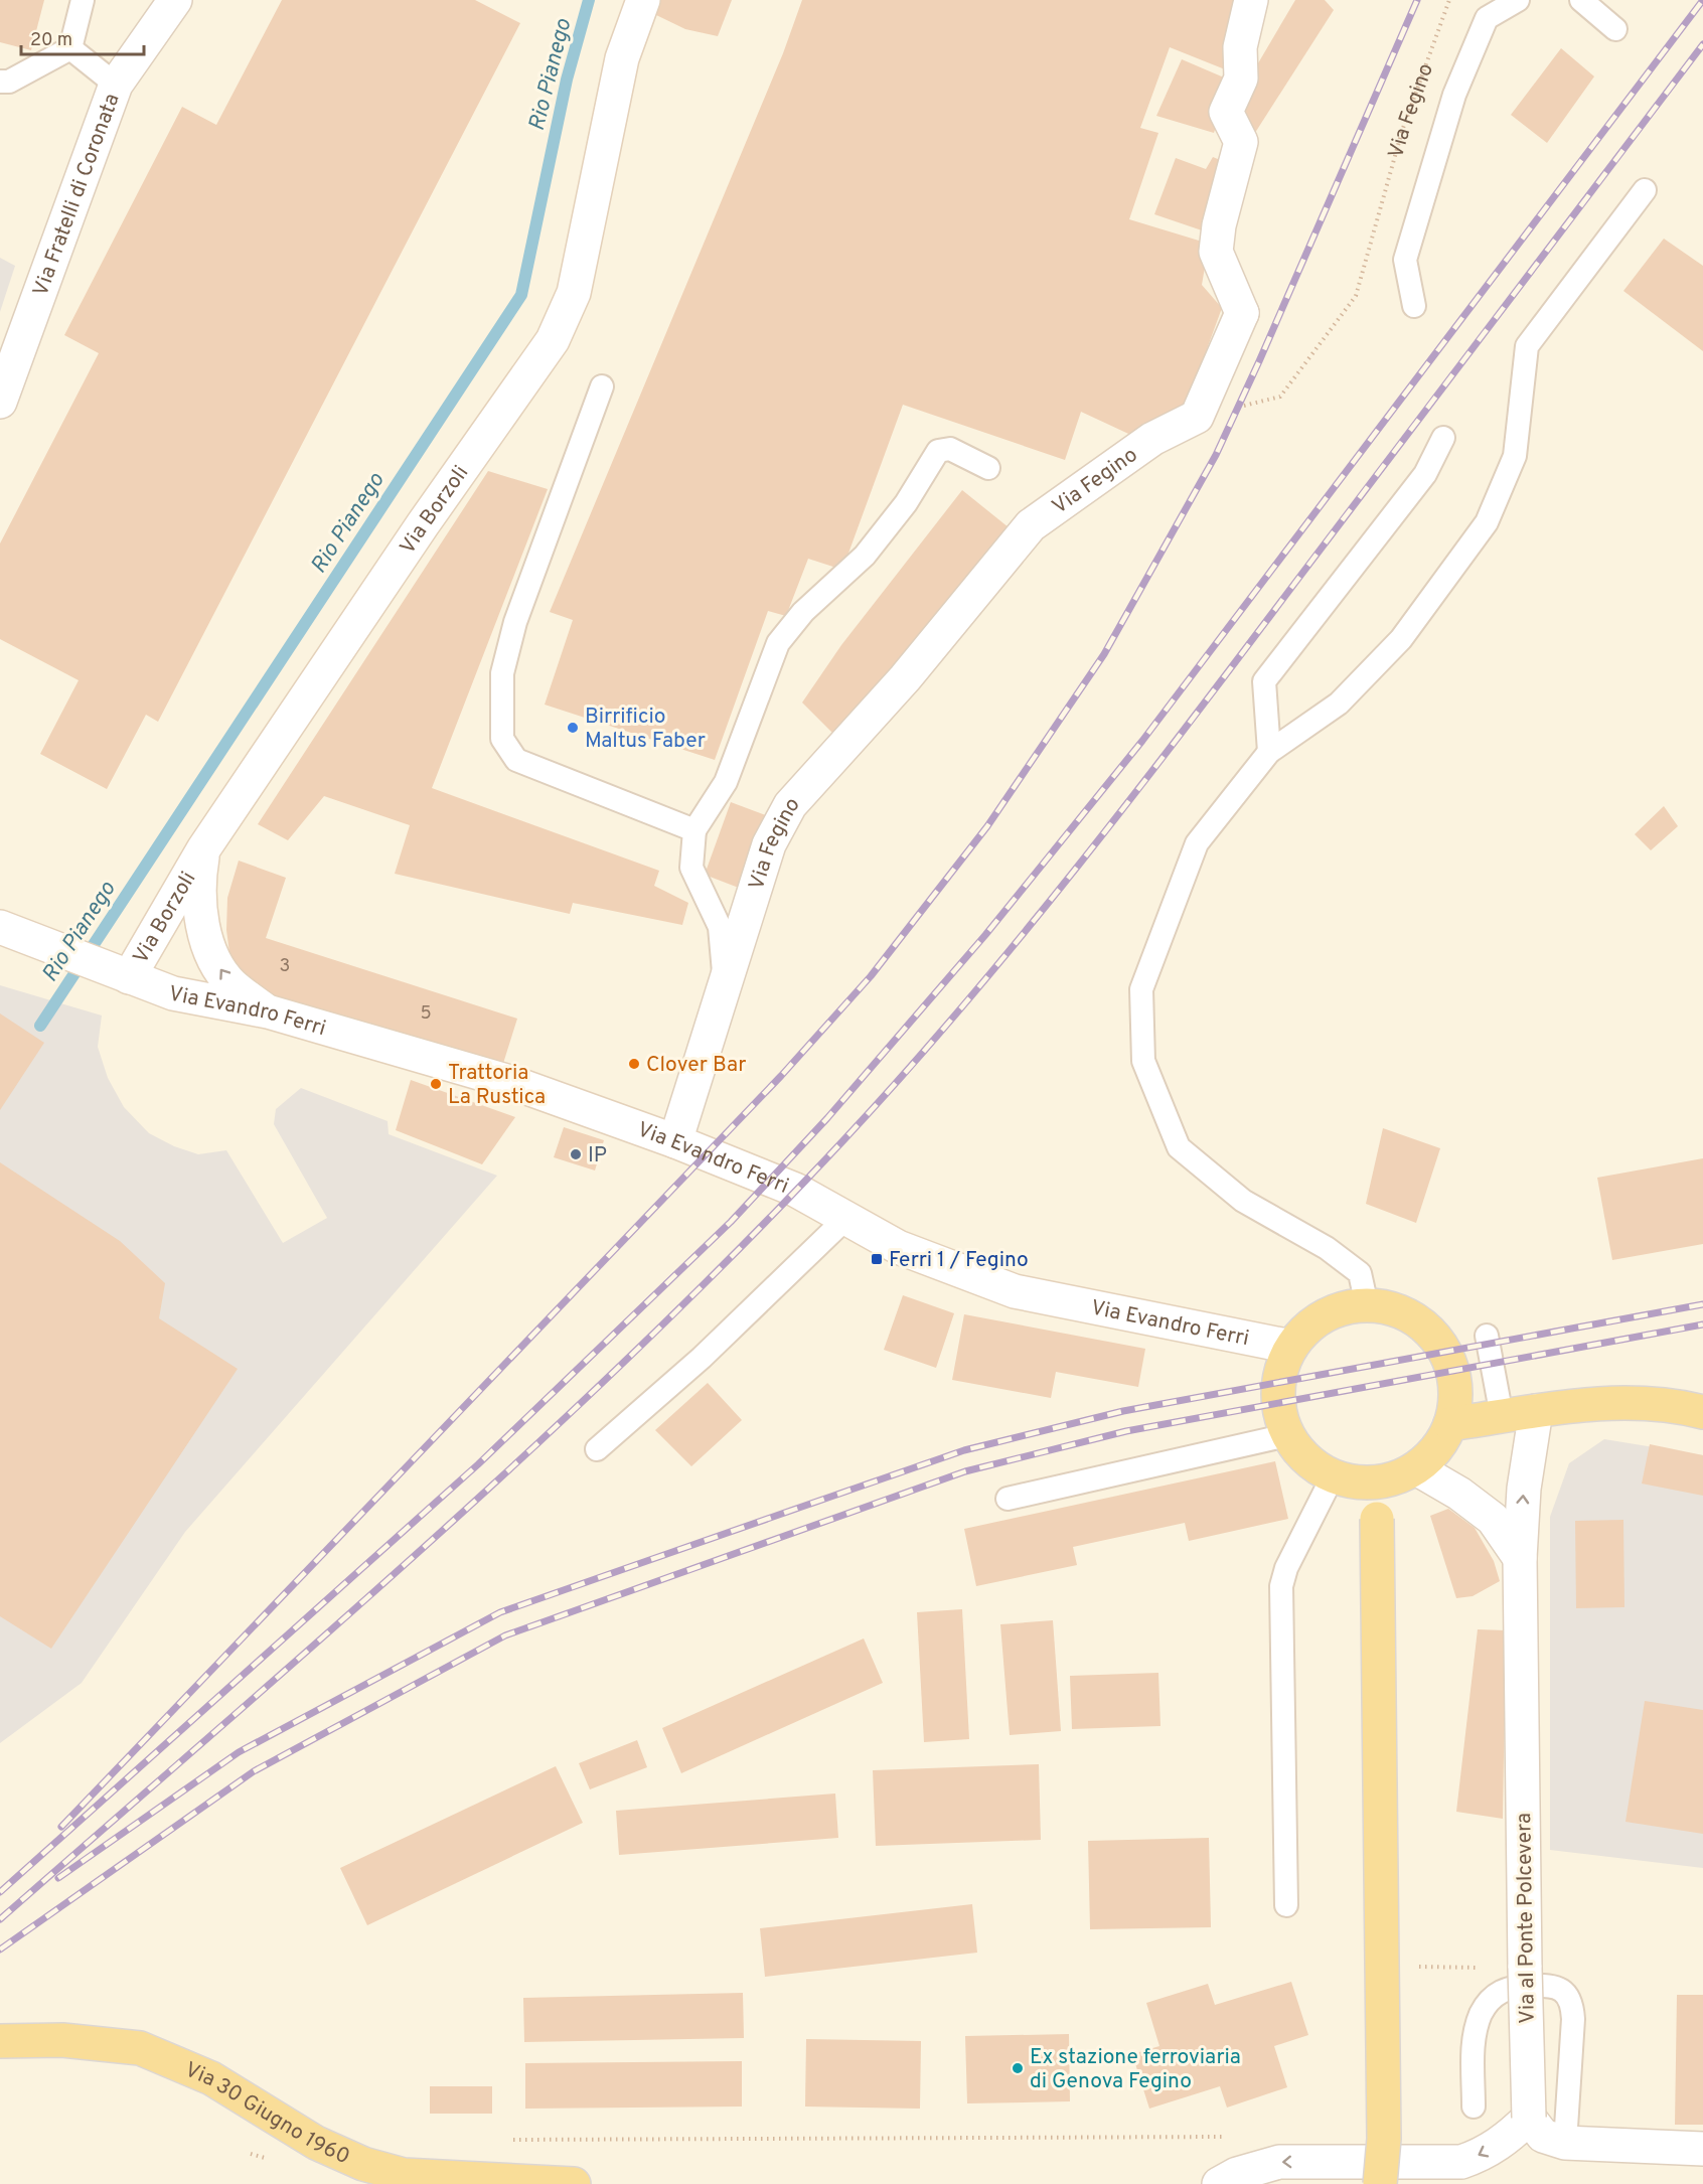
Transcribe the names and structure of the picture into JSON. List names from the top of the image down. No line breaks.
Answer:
{"streets":{"main road":["Via 30 Giugno 1960"],"street":["Via Fegino","Via Fratelli di Coronata","Via Borzoli","Via Evandro Ferri","Via al Ponte Polcevera"]},"crossings":[["Via Fegino","Via Evandro Ferri"],["Via Borzoli","Via Evandro Ferri"]],"water":["Rio Pianego"],"places":{"other":["Birrificio Maltus Faber","Clover Bar","Trattoria La Rustica","IP","Ex stazione ferroviaria di Genova Fegino"],"transit":["Ferri 1 / Fegino"]},"house_numbers":["3","5"],"scale_bar":"20 m"}
